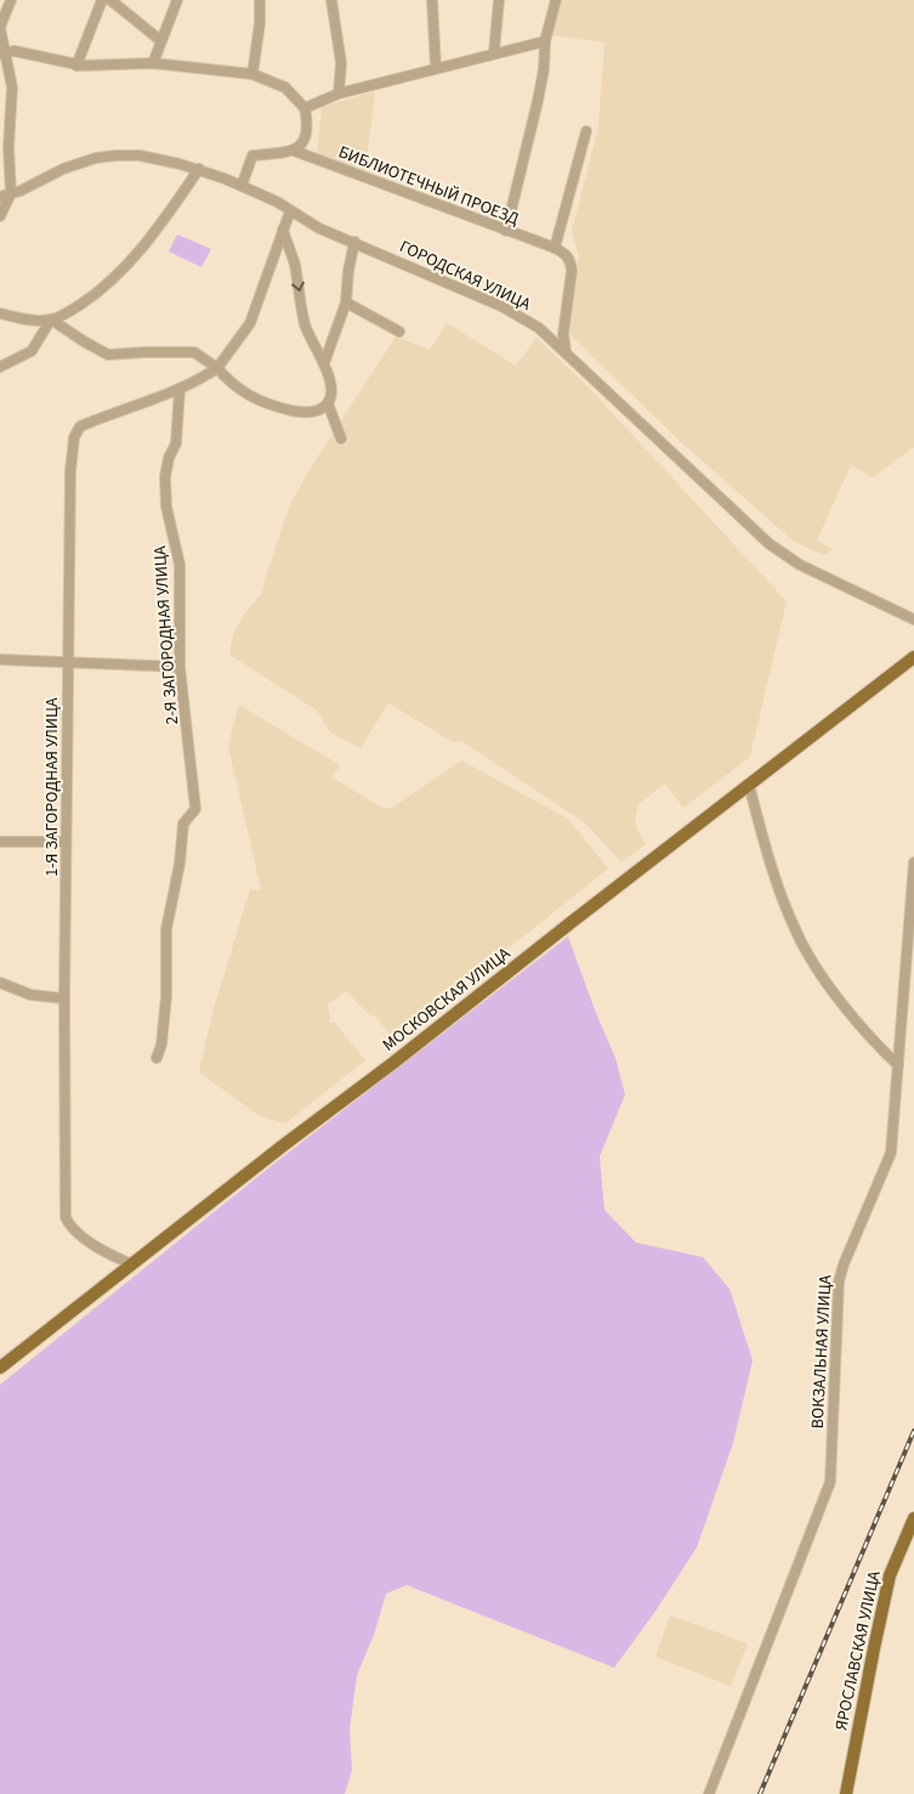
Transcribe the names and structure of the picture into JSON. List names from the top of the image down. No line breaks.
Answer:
{"streets":{"main road":["МОСКОВСКАЯ УЛИЦА","ЯРОСЛАВСКАЯ УЛИЦА"],"street":["БИБЛИОТЕЧНЫЙ ПРОЕЗД","ГОРОДСКАЯ УЛИЦА","2-Я ЗАГОРОДНАЯ УЛИЦА","1-Я ЗАГОРОДНАЯ УЛИЦА","ВОКЗАЛЬНАЯ УЛИЦА"]},"crossings":[["2-Я ЗАГОРОДНАЯ УЛИЦА","1-Я ЗАГОРОДНАЯ УЛИЦА"],["1-Я ЗАГОРОДНАЯ УЛИЦА","МОСКОВСКАЯ УЛИЦА"]]}
